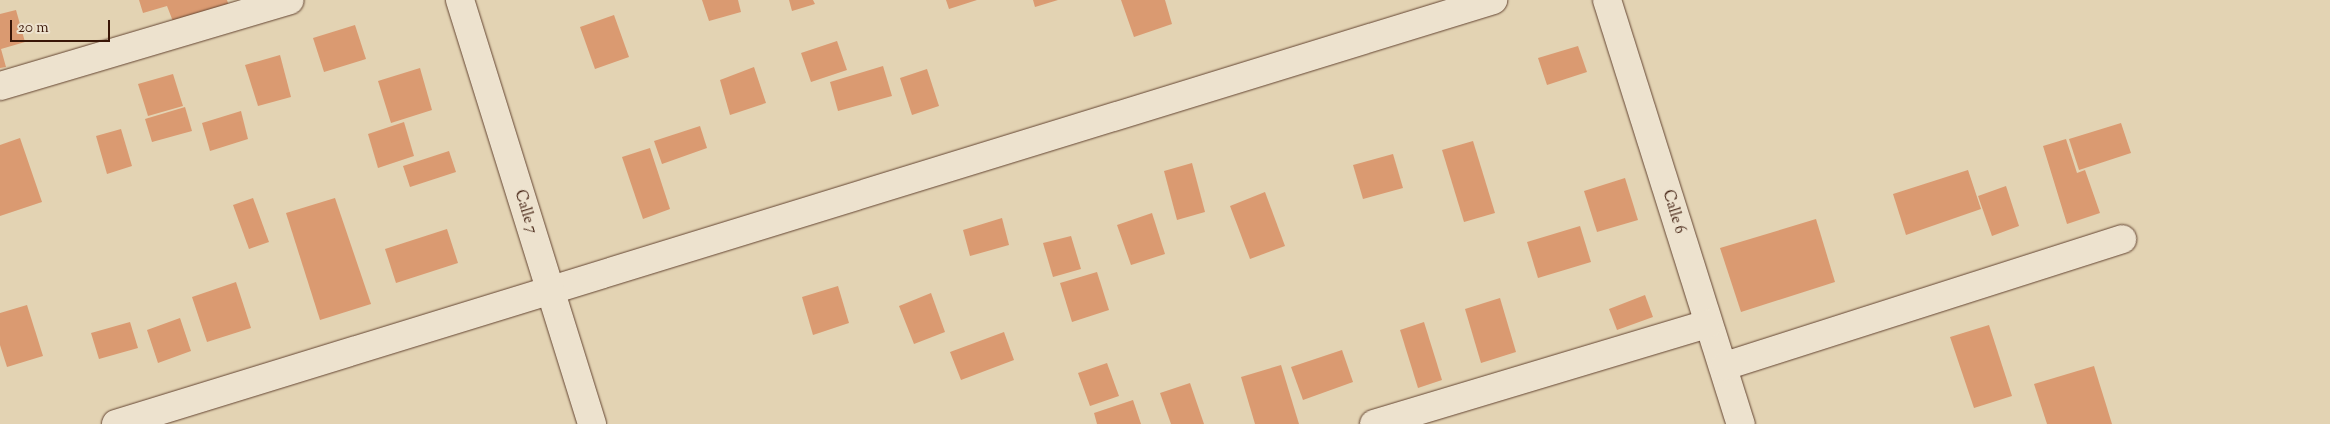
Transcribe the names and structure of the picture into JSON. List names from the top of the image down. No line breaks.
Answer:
{"streets":{"street":["Calle 7","Calle 6"]},"scale_bar":"20 m"}
